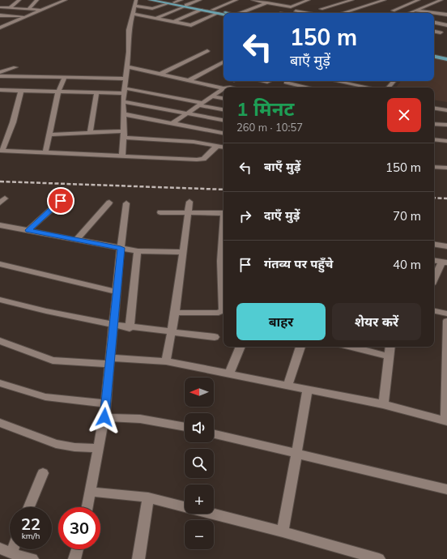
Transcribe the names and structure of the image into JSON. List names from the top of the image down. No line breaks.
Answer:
{"north":"left","page":{"turn":["150 m","बाएँ मुड़ें"],"heading":["1 मिनट","260 m · 10:57"],"list":[{"name":"बाएँ मुड़ें","value":"150 m"},{"name":"दाएँ मुड़ें","value":"70 m"},{"name":"गंतव्य पर पहुँचे","value":"40 m"}],"buttons":["बाहर","शेयर करें"],"map_buttons":["+","−"],"speed":"22 km/h","limit":"30"}}
